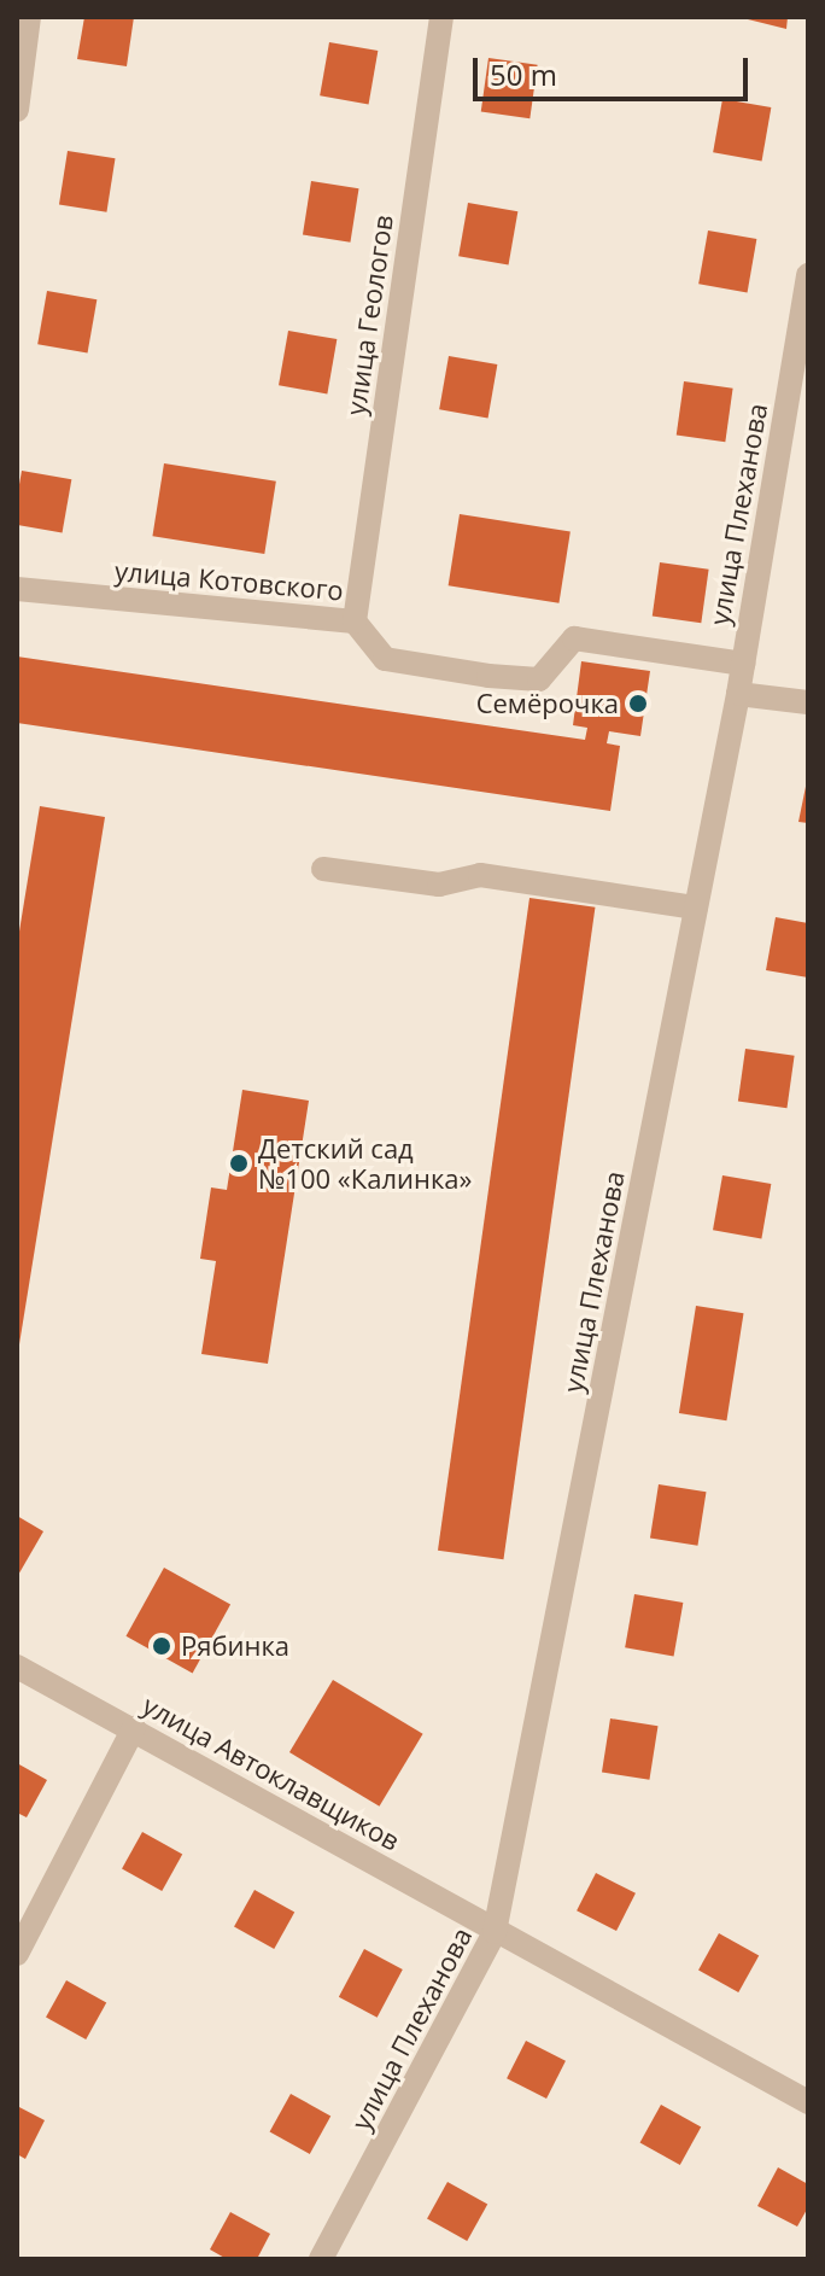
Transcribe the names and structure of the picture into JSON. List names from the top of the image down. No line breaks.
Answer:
{"streets":{"street":["улица Геологов","улица Плеханова","улица Котовского","улица Автоклавщиков"]},"crossings":[["улица Геологов","улица Котовского"],["улица Плеханова","улица Котовского"],["улица Плеханова","улица Автоклавщиков"]],"places":["Семёрочка","Детский сад №100 «Калинка»","Рябинка"],"scale_bar":"50 m"}
